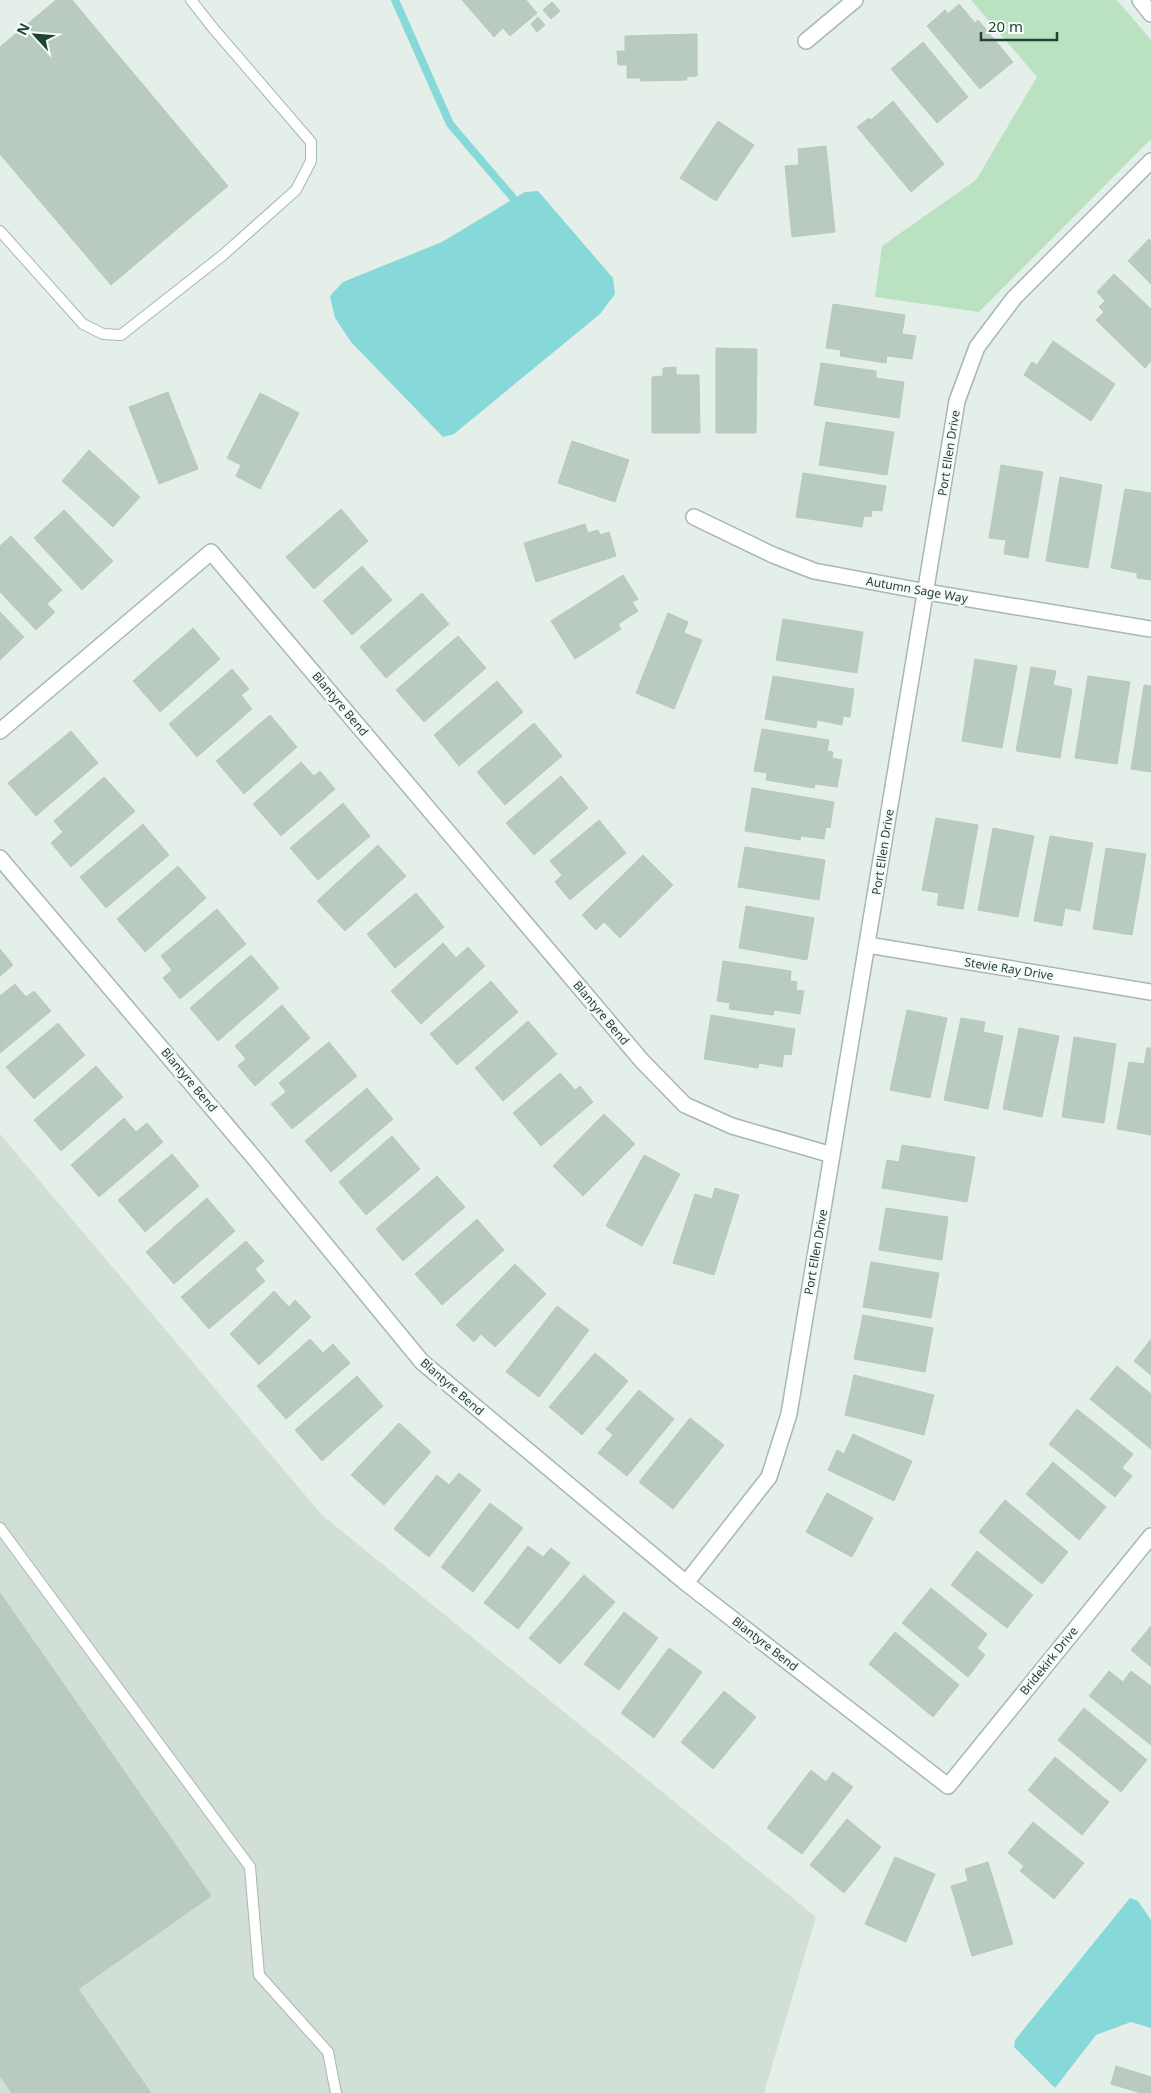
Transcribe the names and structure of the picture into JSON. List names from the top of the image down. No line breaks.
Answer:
{"streets":{"street":["Port Ellen Drive","Autumn Sage Way","Blantyre Bend","Stevie Ray Drive","Bridekirk Drive"]},"crossings":[["Port Ellen Drive","Autumn Sage Way"],["Port Ellen Drive","Blantyre Bend"],["Port Ellen Drive","Stevie Ray Drive"],["Blantyre Bend","Bridekirk Drive"]],"scale_bar":"20 m","north":"top left"}
